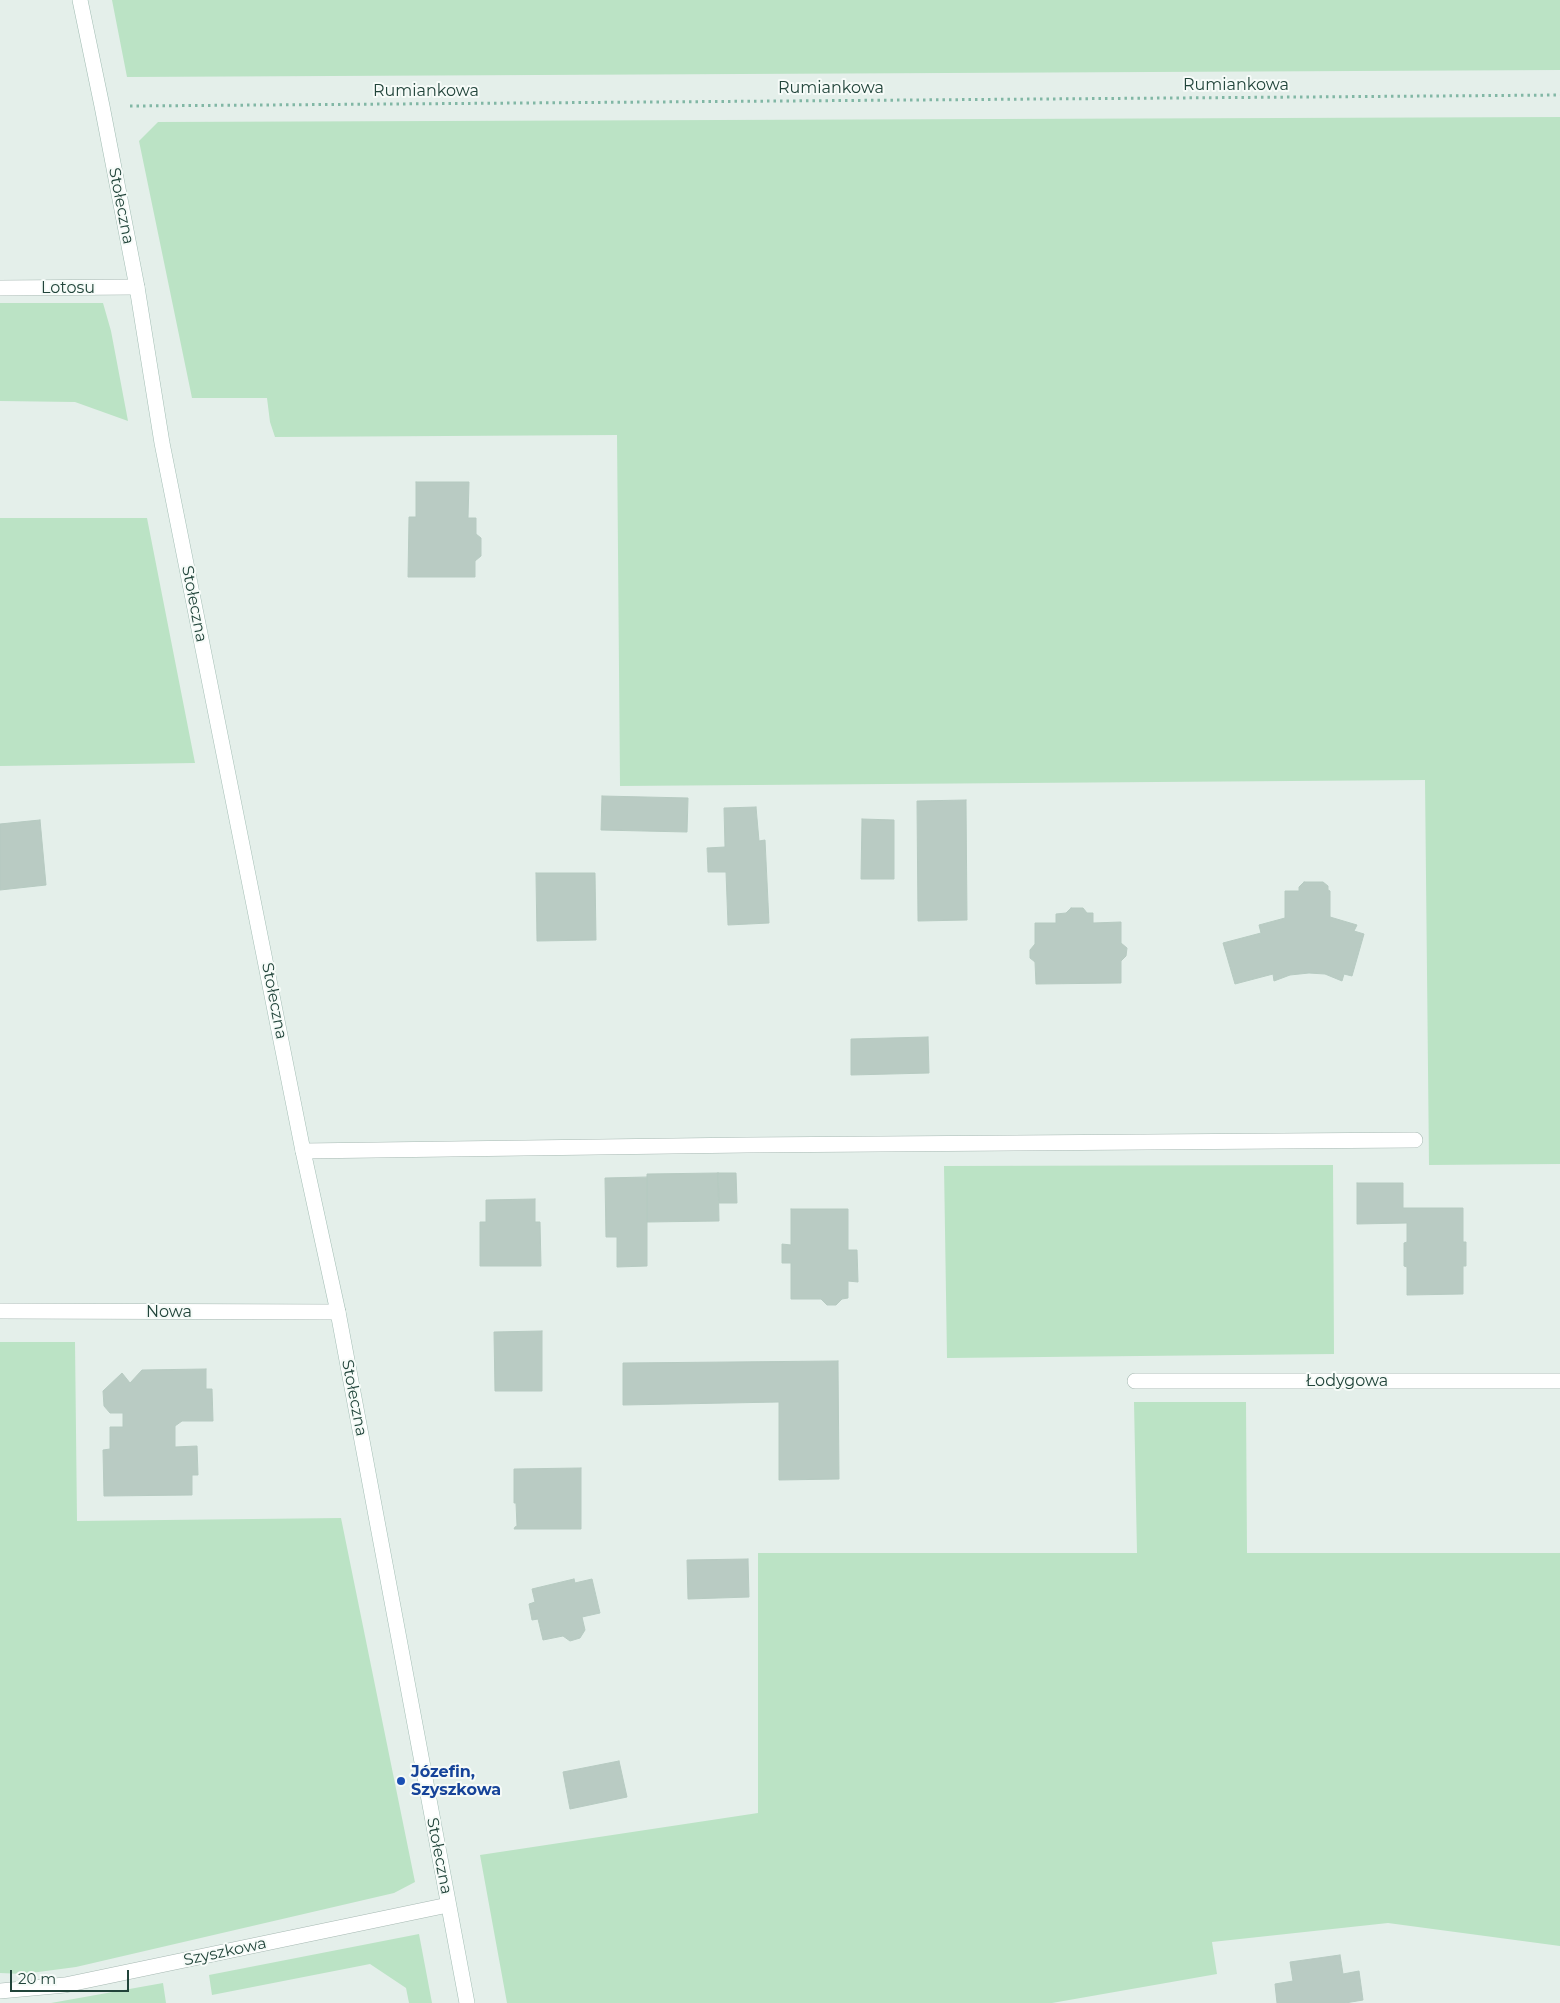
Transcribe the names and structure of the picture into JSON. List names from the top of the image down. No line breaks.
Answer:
{"streets":{"street":["Stołeczna","Lotosu","Nowa","Łodygowa","Szyszkowa"],"path":["Rumiankowa"]},"crossings":[["Rumiankowa","Stołeczna"],["Stołeczna","Lotosu"],["Stołeczna","Nowa"],["Stołeczna","Szyszkowa"]],"places":["Józefin, Szyszkowa"],"scale_bar":"20 m"}
